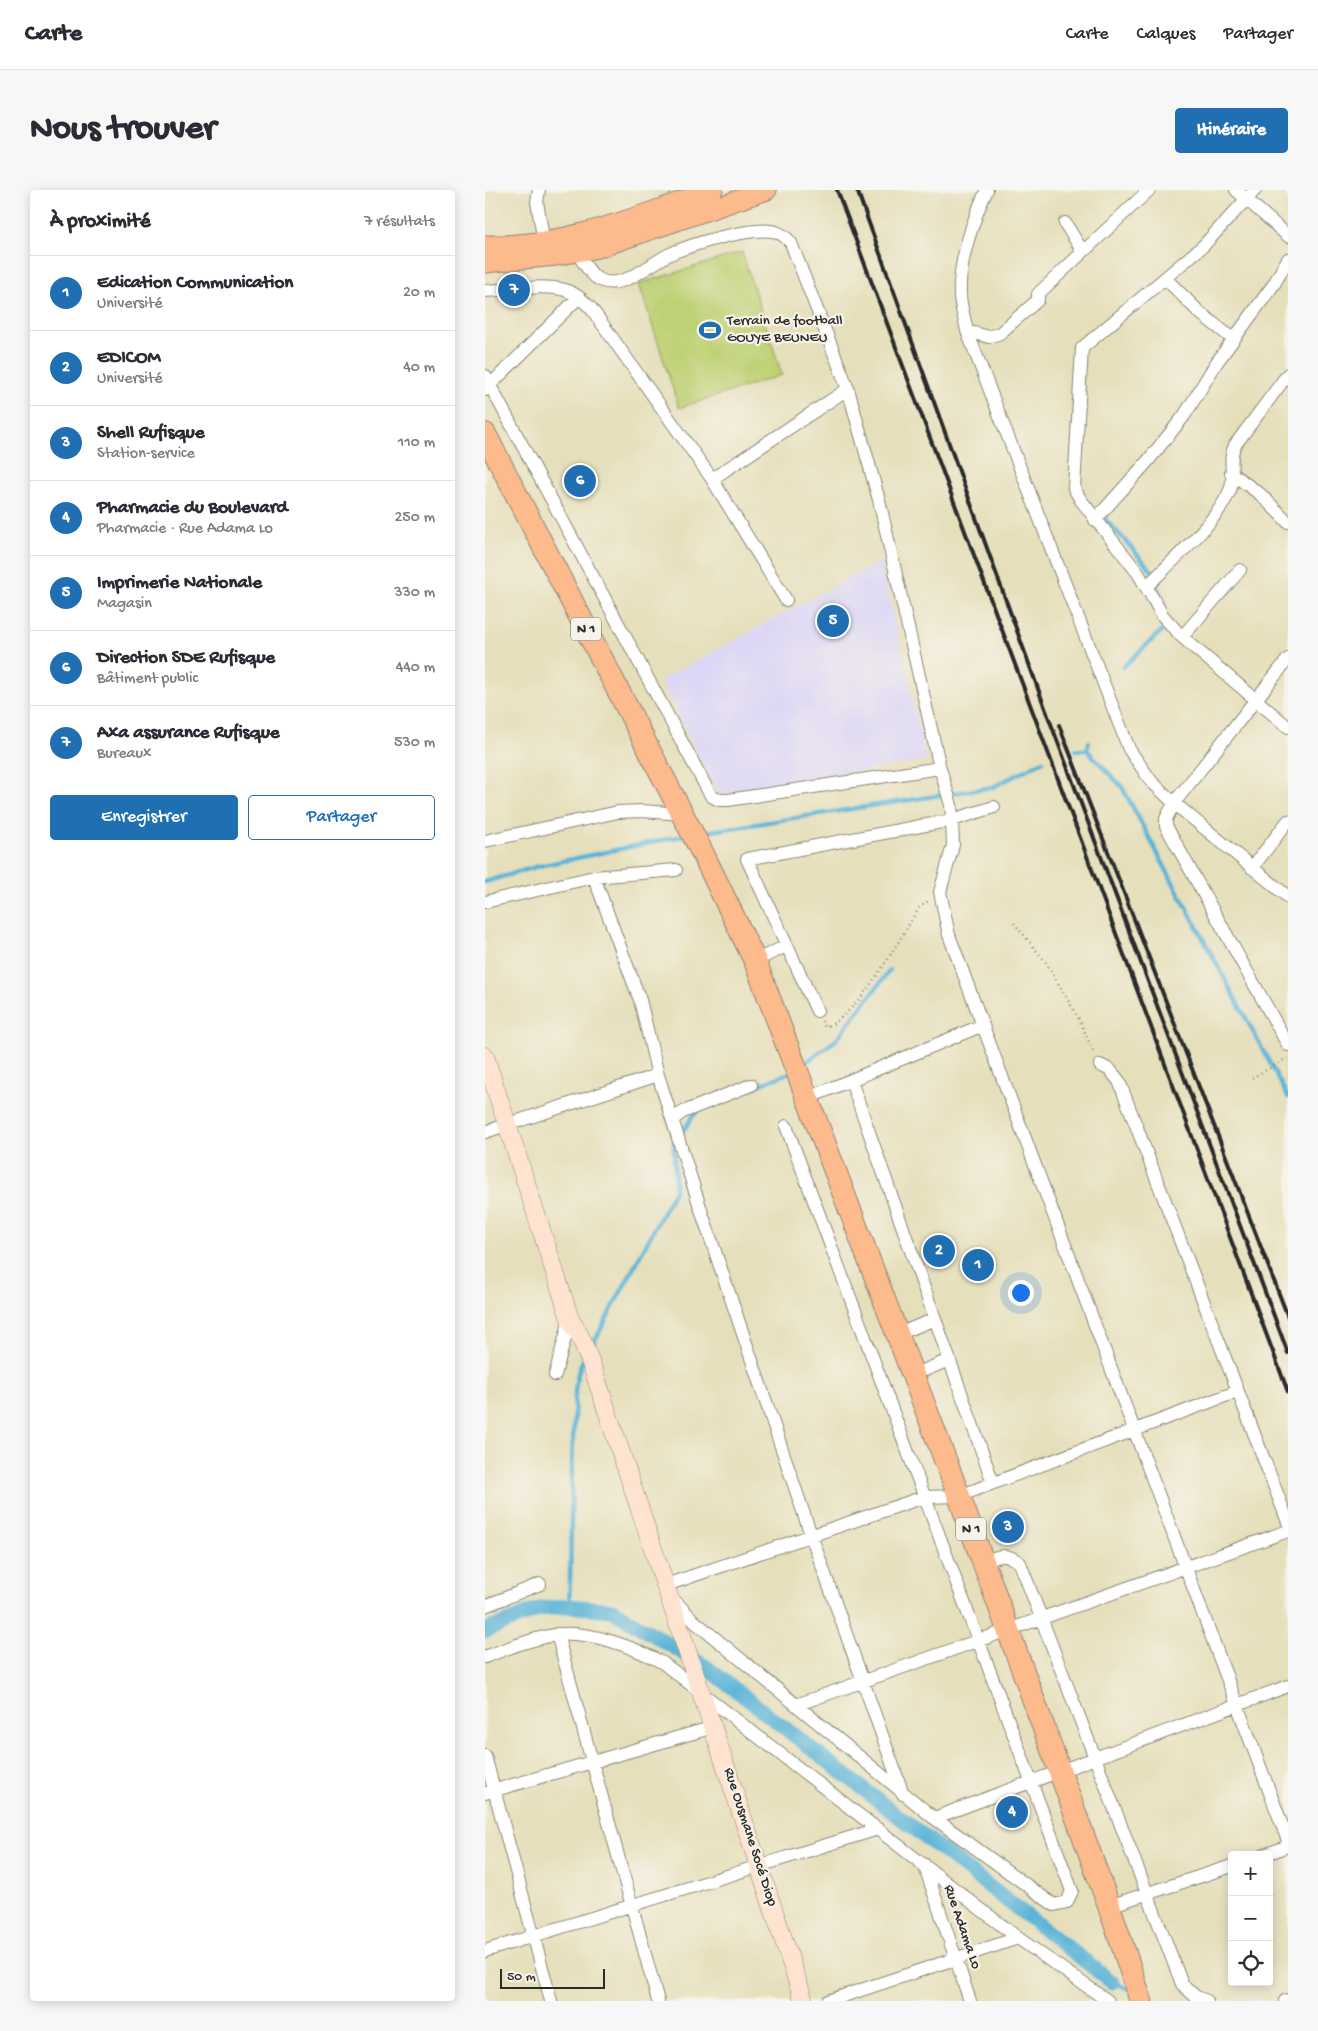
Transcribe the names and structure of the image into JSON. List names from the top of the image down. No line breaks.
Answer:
{"streets":{"highway":["N 1"],"street":["Rue Ousmane Socé Diop","Rue Adama Lo"]},"places":{"sports":["Terrain de football GOUYE BEUNEU"]},"scale_bar":"50 m","page":{"header":"Carte","nav":["Carte","Calques","Partager"],"buttons":["Itinéraire",["Enregistrer","Partager"]],"title":"Nous trouver","heading":["À proximité","7 résultats"],"list":[{"mark":"1","name":"Edication Communication","note":"Université","value":"20 m"},{"mark":"2","name":"EDICOM","note":"Université","value":"40 m"},{"mark":"3","name":"Shell Rufisque","note":"Station-service","value":"110 m"},{"mark":"4","name":"Pharmacie du Boulevard","note":"Pharmacie · Rue Adama Lo","value":"250 m"},{"mark":"5","name":"Imprimerie Nationale","note":"Magasin","value":"330 m"},{"mark":"6","name":"Direction SDE Rufisque","note":"Bâtiment public","value":"440 m"},{"mark":"7","name":"Axa assurance Rufisque","note":"Bureaux","value":"530 m"}],"pins":["7","6","5","2","1","3","4"],"map_buttons":["+","−"],"scale":"50 m"}}
